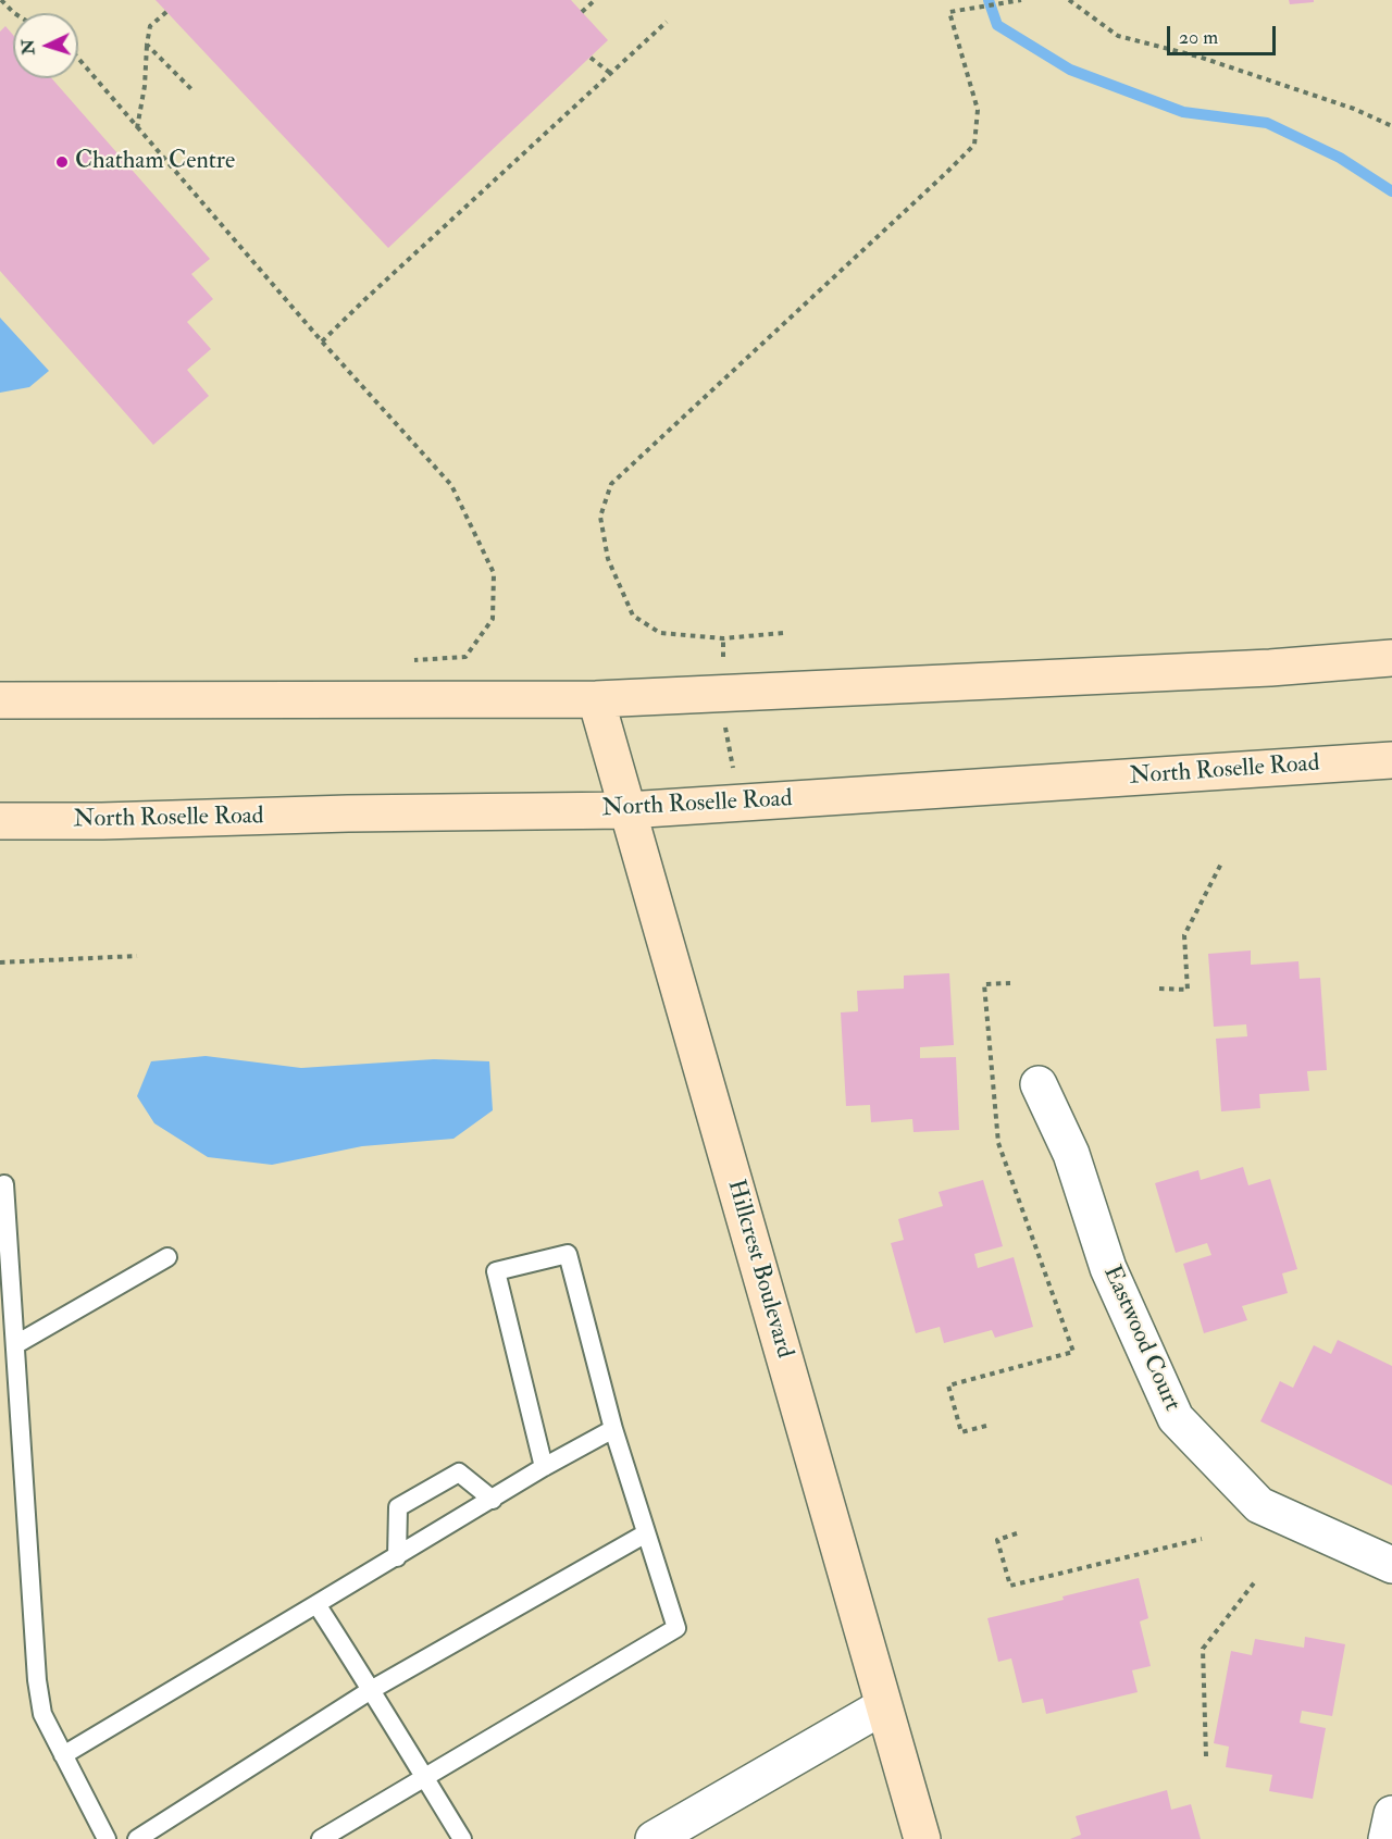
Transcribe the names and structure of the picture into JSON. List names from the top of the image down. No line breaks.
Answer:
{"streets":{"main road":["North Roselle Road","Hillcrest Boulevard"],"street":["Eastwood Court"]},"crossings":[["North Roselle Road","Hillcrest Boulevard"]],"places":["Chatham Centre"],"scale_bar":"20 m","north":"left"}
